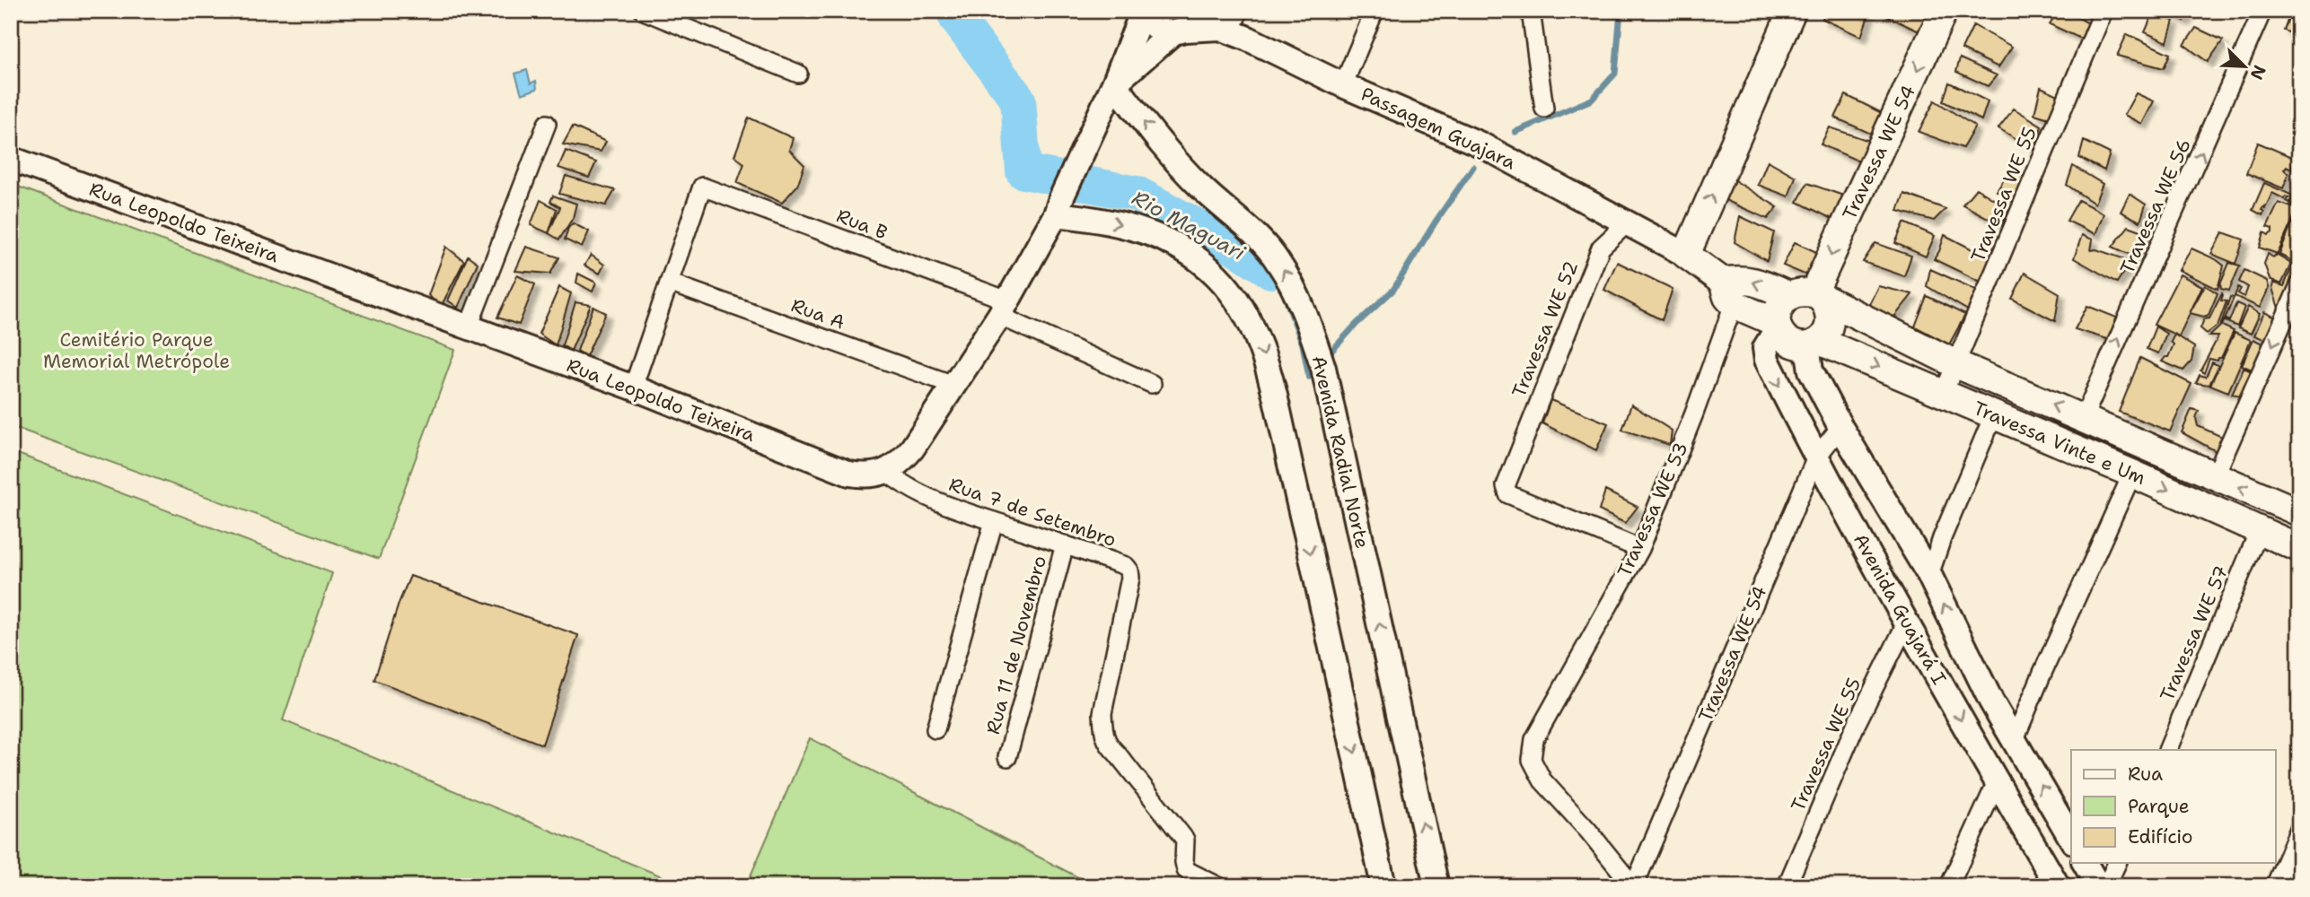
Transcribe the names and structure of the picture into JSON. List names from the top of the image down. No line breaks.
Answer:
{"streets":{"main road":["Passagem Guajara","Travessa WE 54","Rua Leopoldo Teixeira","Travessa Vinte e Um","Avenida Radial Norte","Avenida Guajará I"],"street":["Travessa WE 55","Travessa WE 56","Rua B","Rua A","Travessa WE 52","Travessa WE 53","Rua 7 de Setembro","Travessa WE 57","Rua 11 de Novembro"]},"crossings":[["Passagem Guajara","Travessa WE 52"],["Travessa WE 54","Travessa Vinte e Um"],["Travessa WE 54","Travessa WE 53"],["Travessa WE 54","Avenida Guajará I"],["Travessa WE 55","Travessa Vinte e Um"],["Travessa WE 55","Avenida Guajará I"],["Travessa WE 56","Travessa Vinte e Um"],["Rua Leopoldo Teixeira","Rua 7 de Setembro"],["Rua B","Rua A"],["Travessa WE 52","Travessa WE 53"],["Travessa Vinte e Um","Travessa WE 53"],["Travessa Vinte e Um","Avenida Guajará I"],["Travessa Vinte e Um","Travessa WE 57"],["Rua 7 de Setembro","Rua 11 de Novembro"]],"water":["Rio Maguari"],"parks":["Cemitério Parque Memorial Metrópole"],"legend":["Rua","Parque","Edifício"],"north":"bottom right"}
